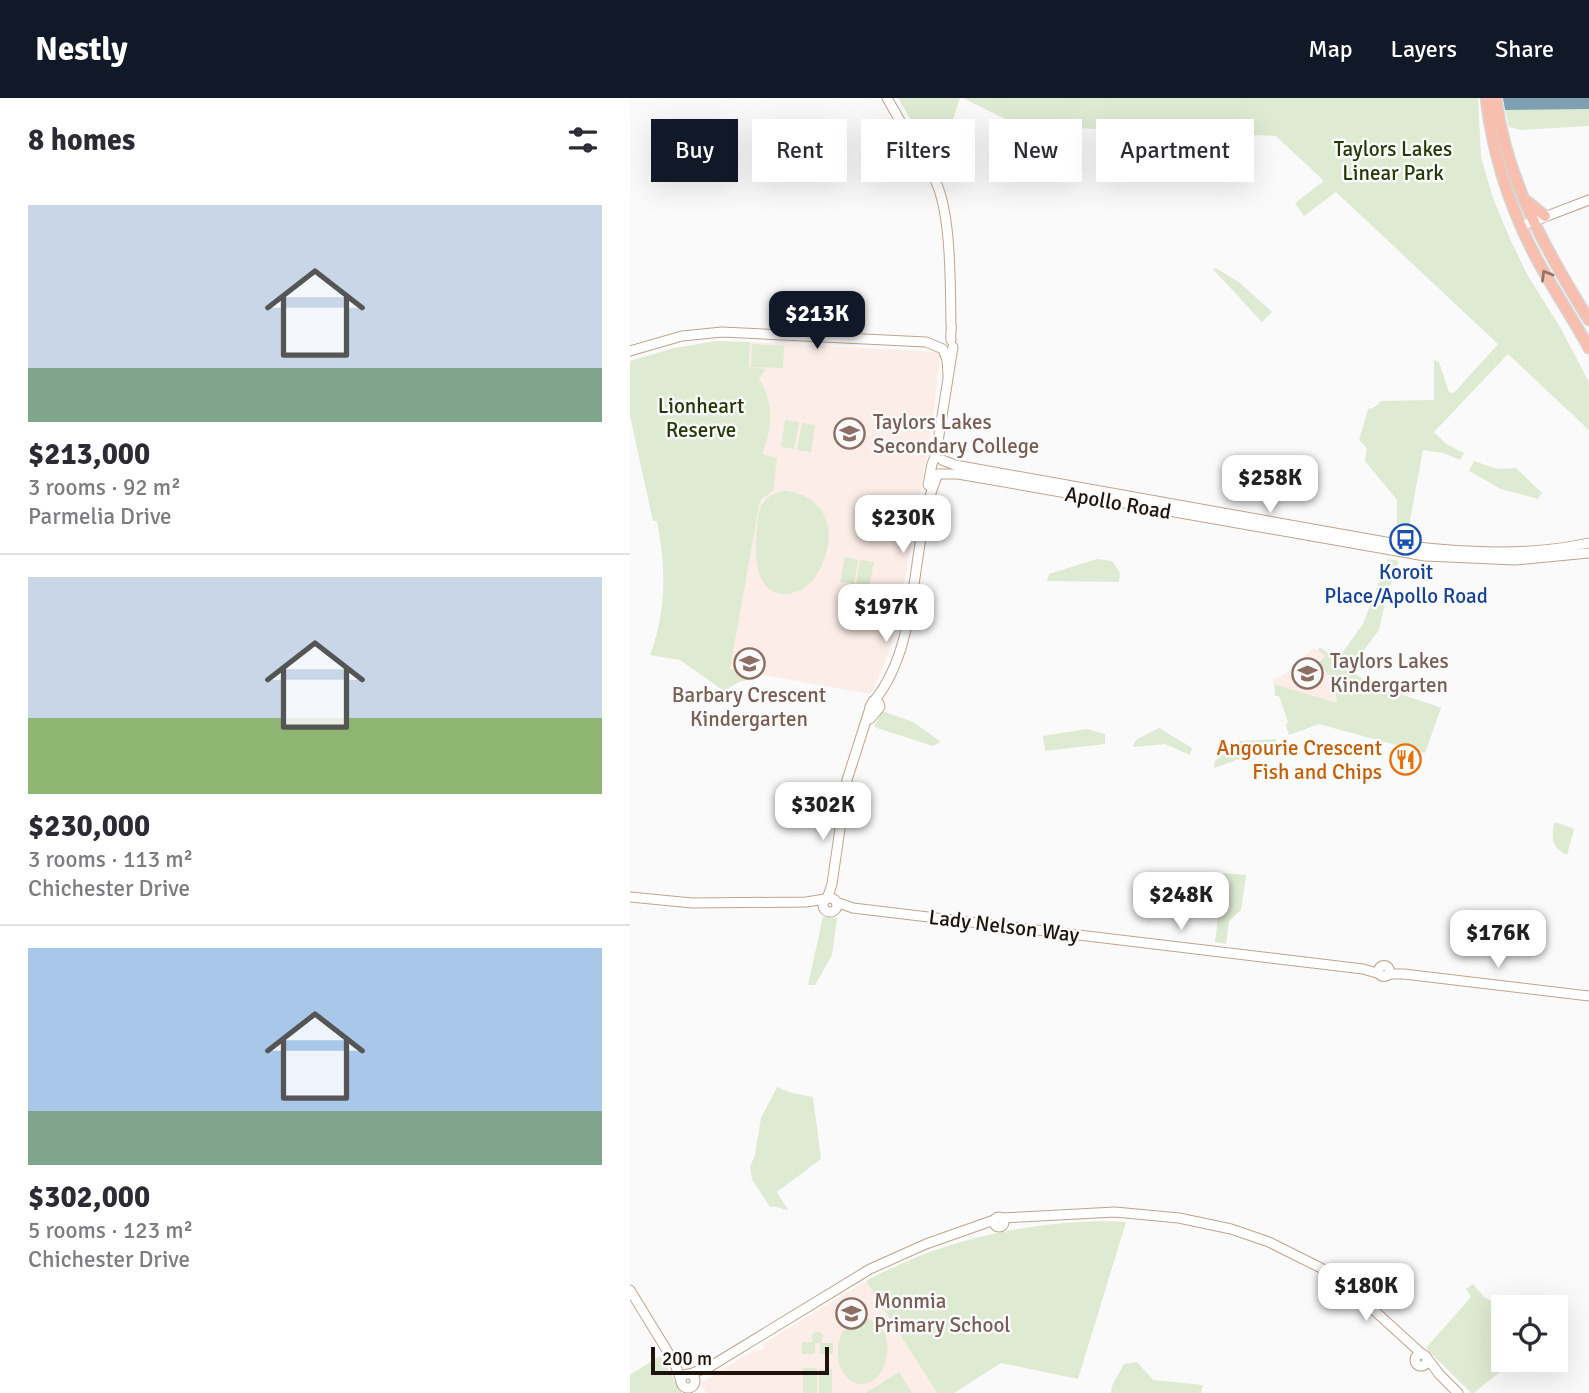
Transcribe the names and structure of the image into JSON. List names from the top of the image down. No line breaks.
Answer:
{"streets":{"street":["Apollo Road","Lady Nelson Way"]},"parks":["Taylors Lakes Linear Park","Lionheart Reserve"],"places":{"school or university":["Taylors Lakes Secondary College","Barbary Crescent Kindergarten","Taylors Lakes Kindergarten","Monmia Primary School"],"bus stop":["Koroit Place/Apollo Road"],"restaurant":["Angourie Crescent Fish and Chips"]},"scale_bar":"200 m","page":{"header":"Nestly","nav":["Map","Layers","Share"],"heading":"8 homes","chip":["Buy","Rent","Filters","New","Apartment"],"list":[{"name":"$213,000","note":"3 rooms · 92 m² · Parmelia Drive"},{"name":"$230,000","note":"3 rooms · 113 m² · Chichester Drive"},{"name":"$302,000","note":"5 rooms · 123 m² · Chichester Drive"}],"price":["$213K","$258K","$230K","$197K","$302K","$248K","$176K","$180K"],"scale":"200 m"}}
